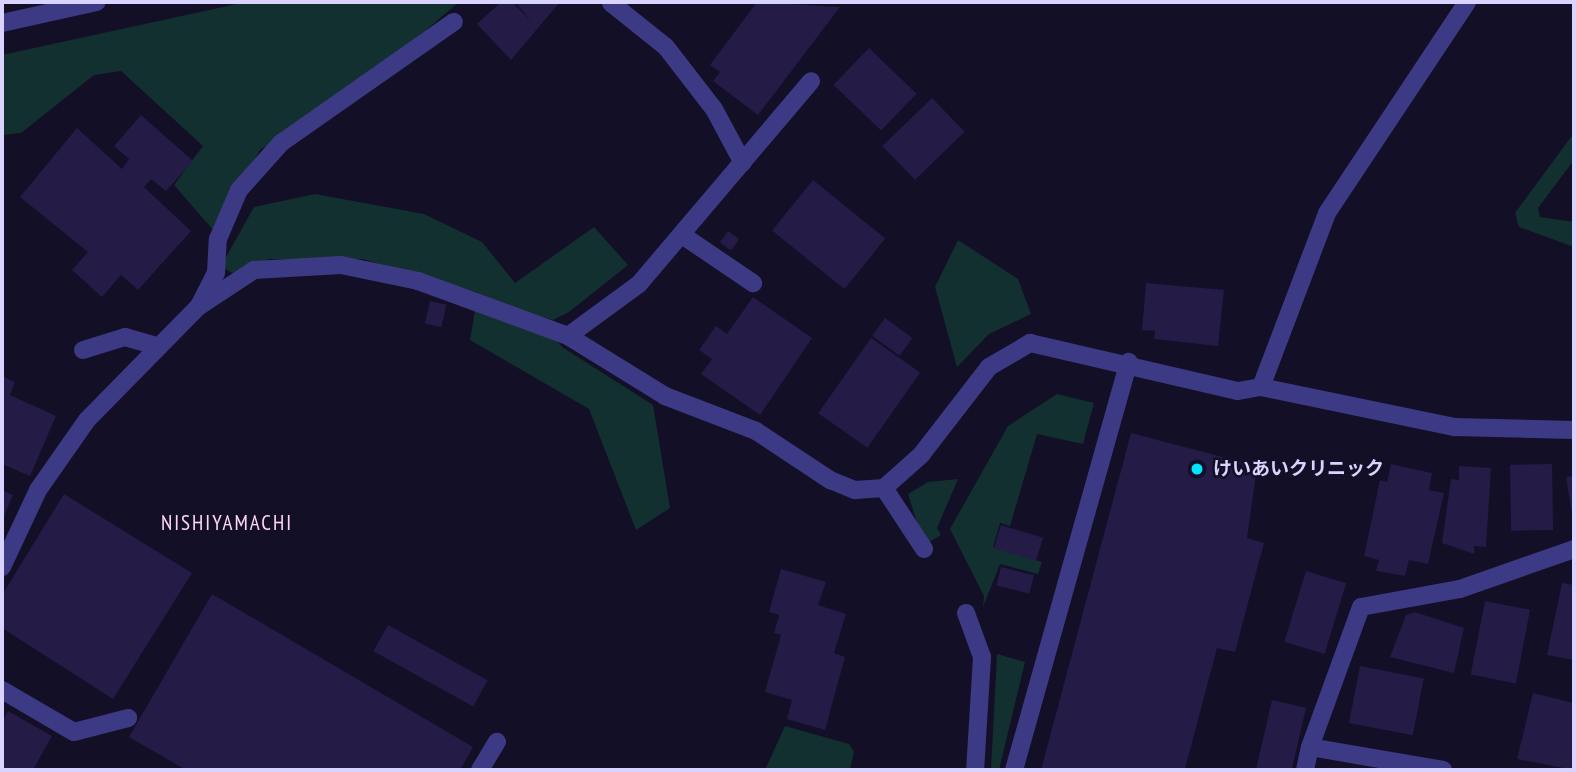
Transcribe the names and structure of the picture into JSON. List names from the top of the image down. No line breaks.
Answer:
{"districts":["NISHIYAMACHI"],"places":["けいあいクリニック"]}
